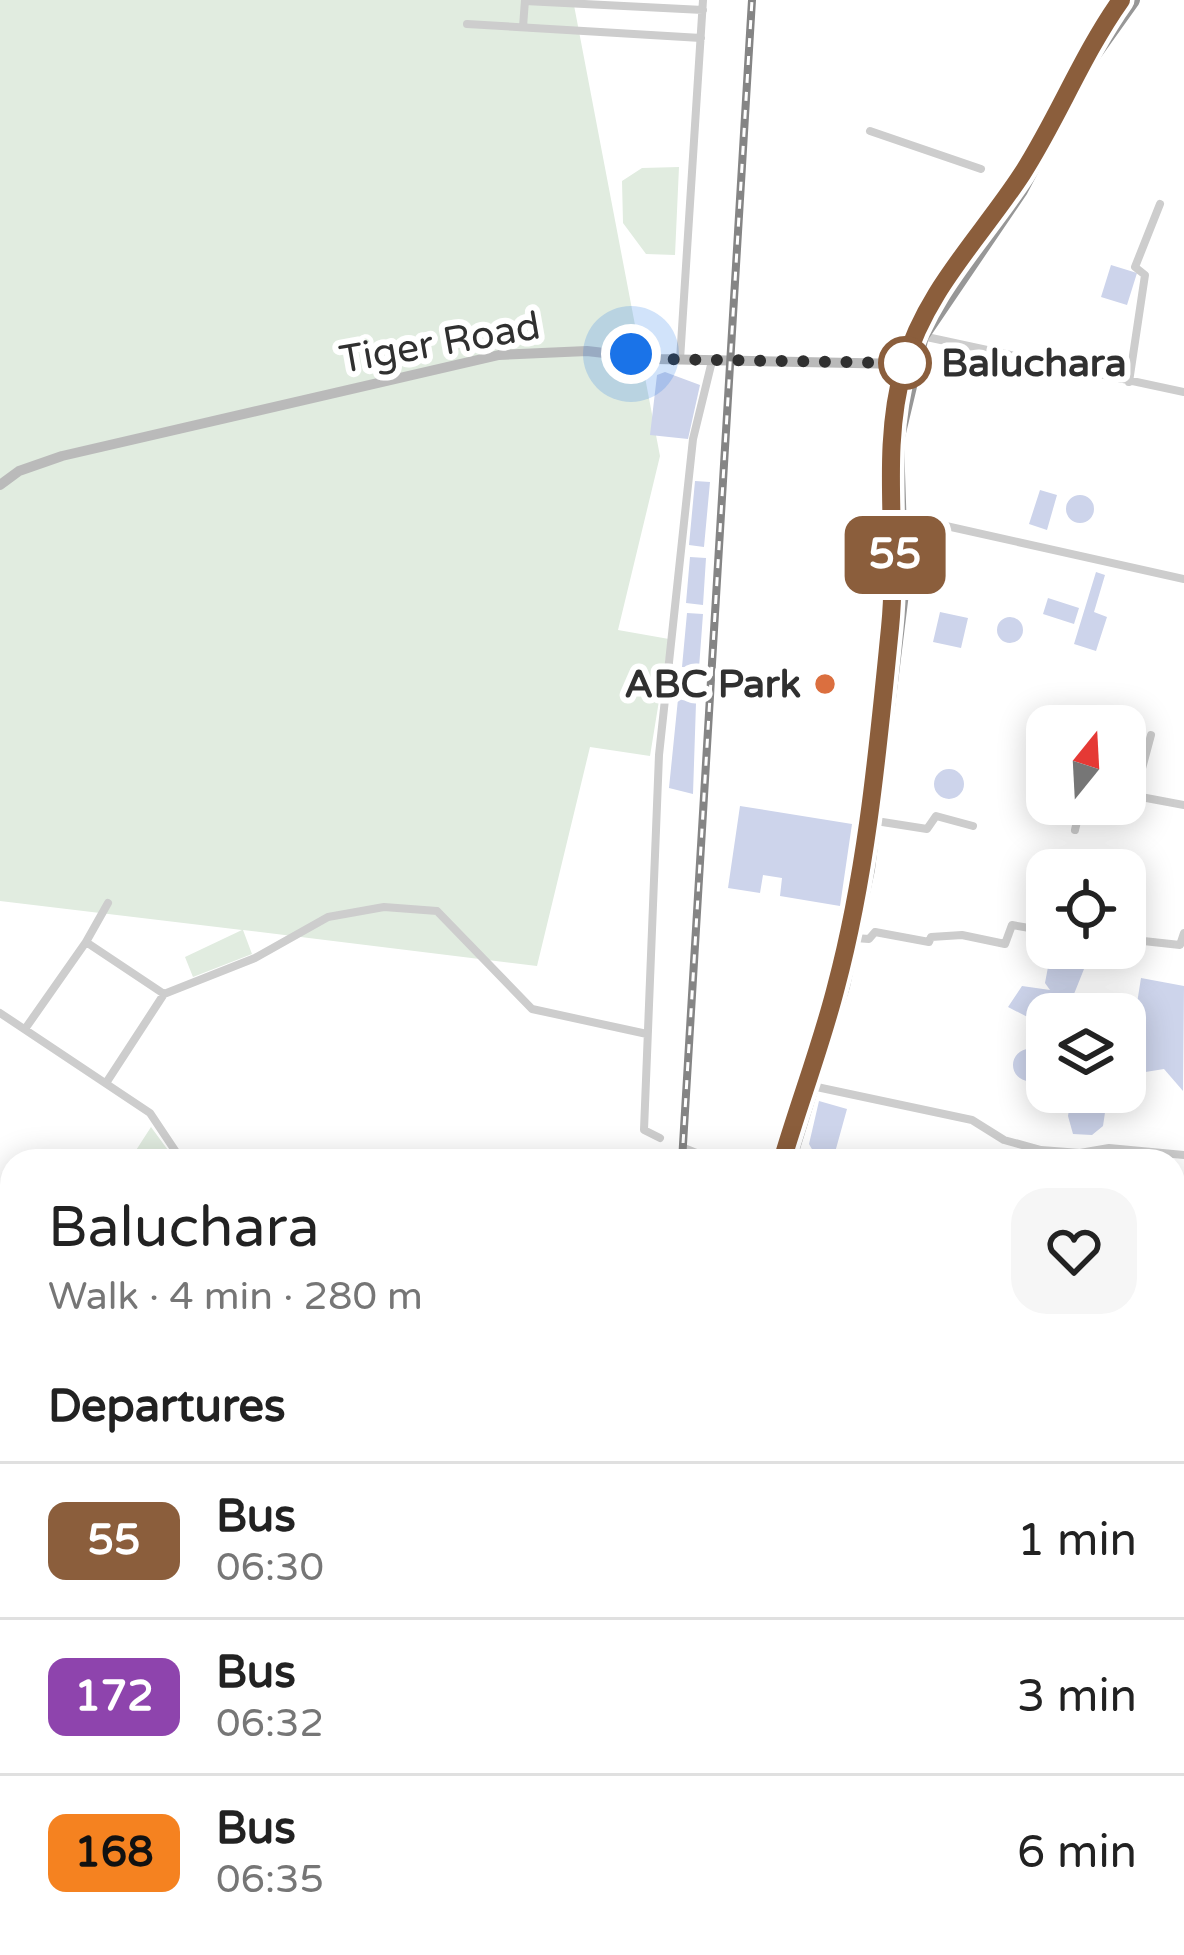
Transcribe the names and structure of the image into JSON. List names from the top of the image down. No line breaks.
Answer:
{"streets":{"street":["Tiger Road"]},"places":["Baluchara","ABC Park"],"lines":["bus line 55"],"north":"top","page":{"on_map":"55","heading":[["Baluchara","Walk · 4 min · 280 m"],"Departures"],"list":[{"mark":"55","name":"Bus","note":"06:30","value":"1 min"},{"mark":"172","name":"Bus","note":"06:32","value":"3 min"},{"mark":"168","name":"Bus","note":"06:35","value":"6 min"}]}}
